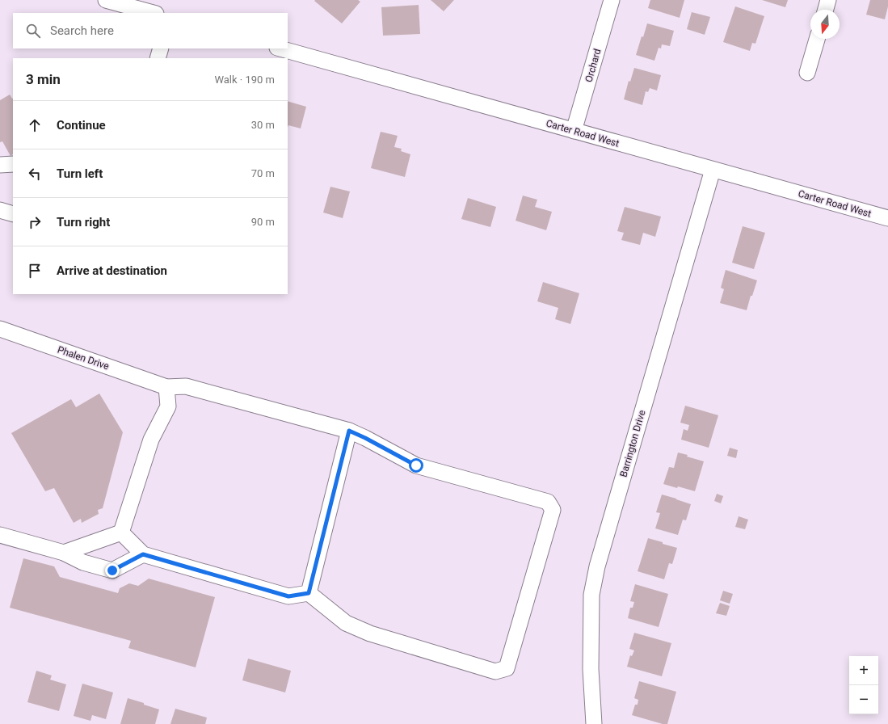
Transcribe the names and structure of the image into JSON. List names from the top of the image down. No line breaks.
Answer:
{"streets":{"street":["Orchard","Carter Road West","Phalen Drive","Barrington Drive"]},"crossings":[["Orchard","Carter Road West"],["Carter Road West","Barrington Drive"]],"north":"bottom","page":{"search":"Search here","heading":["3 min","Walk · 190 m"],"list":[["Continue","30 m"],["Turn left","70 m"],["Turn right","90 m"],"Arrive at destination"],"map_buttons":["+","−"]}}
